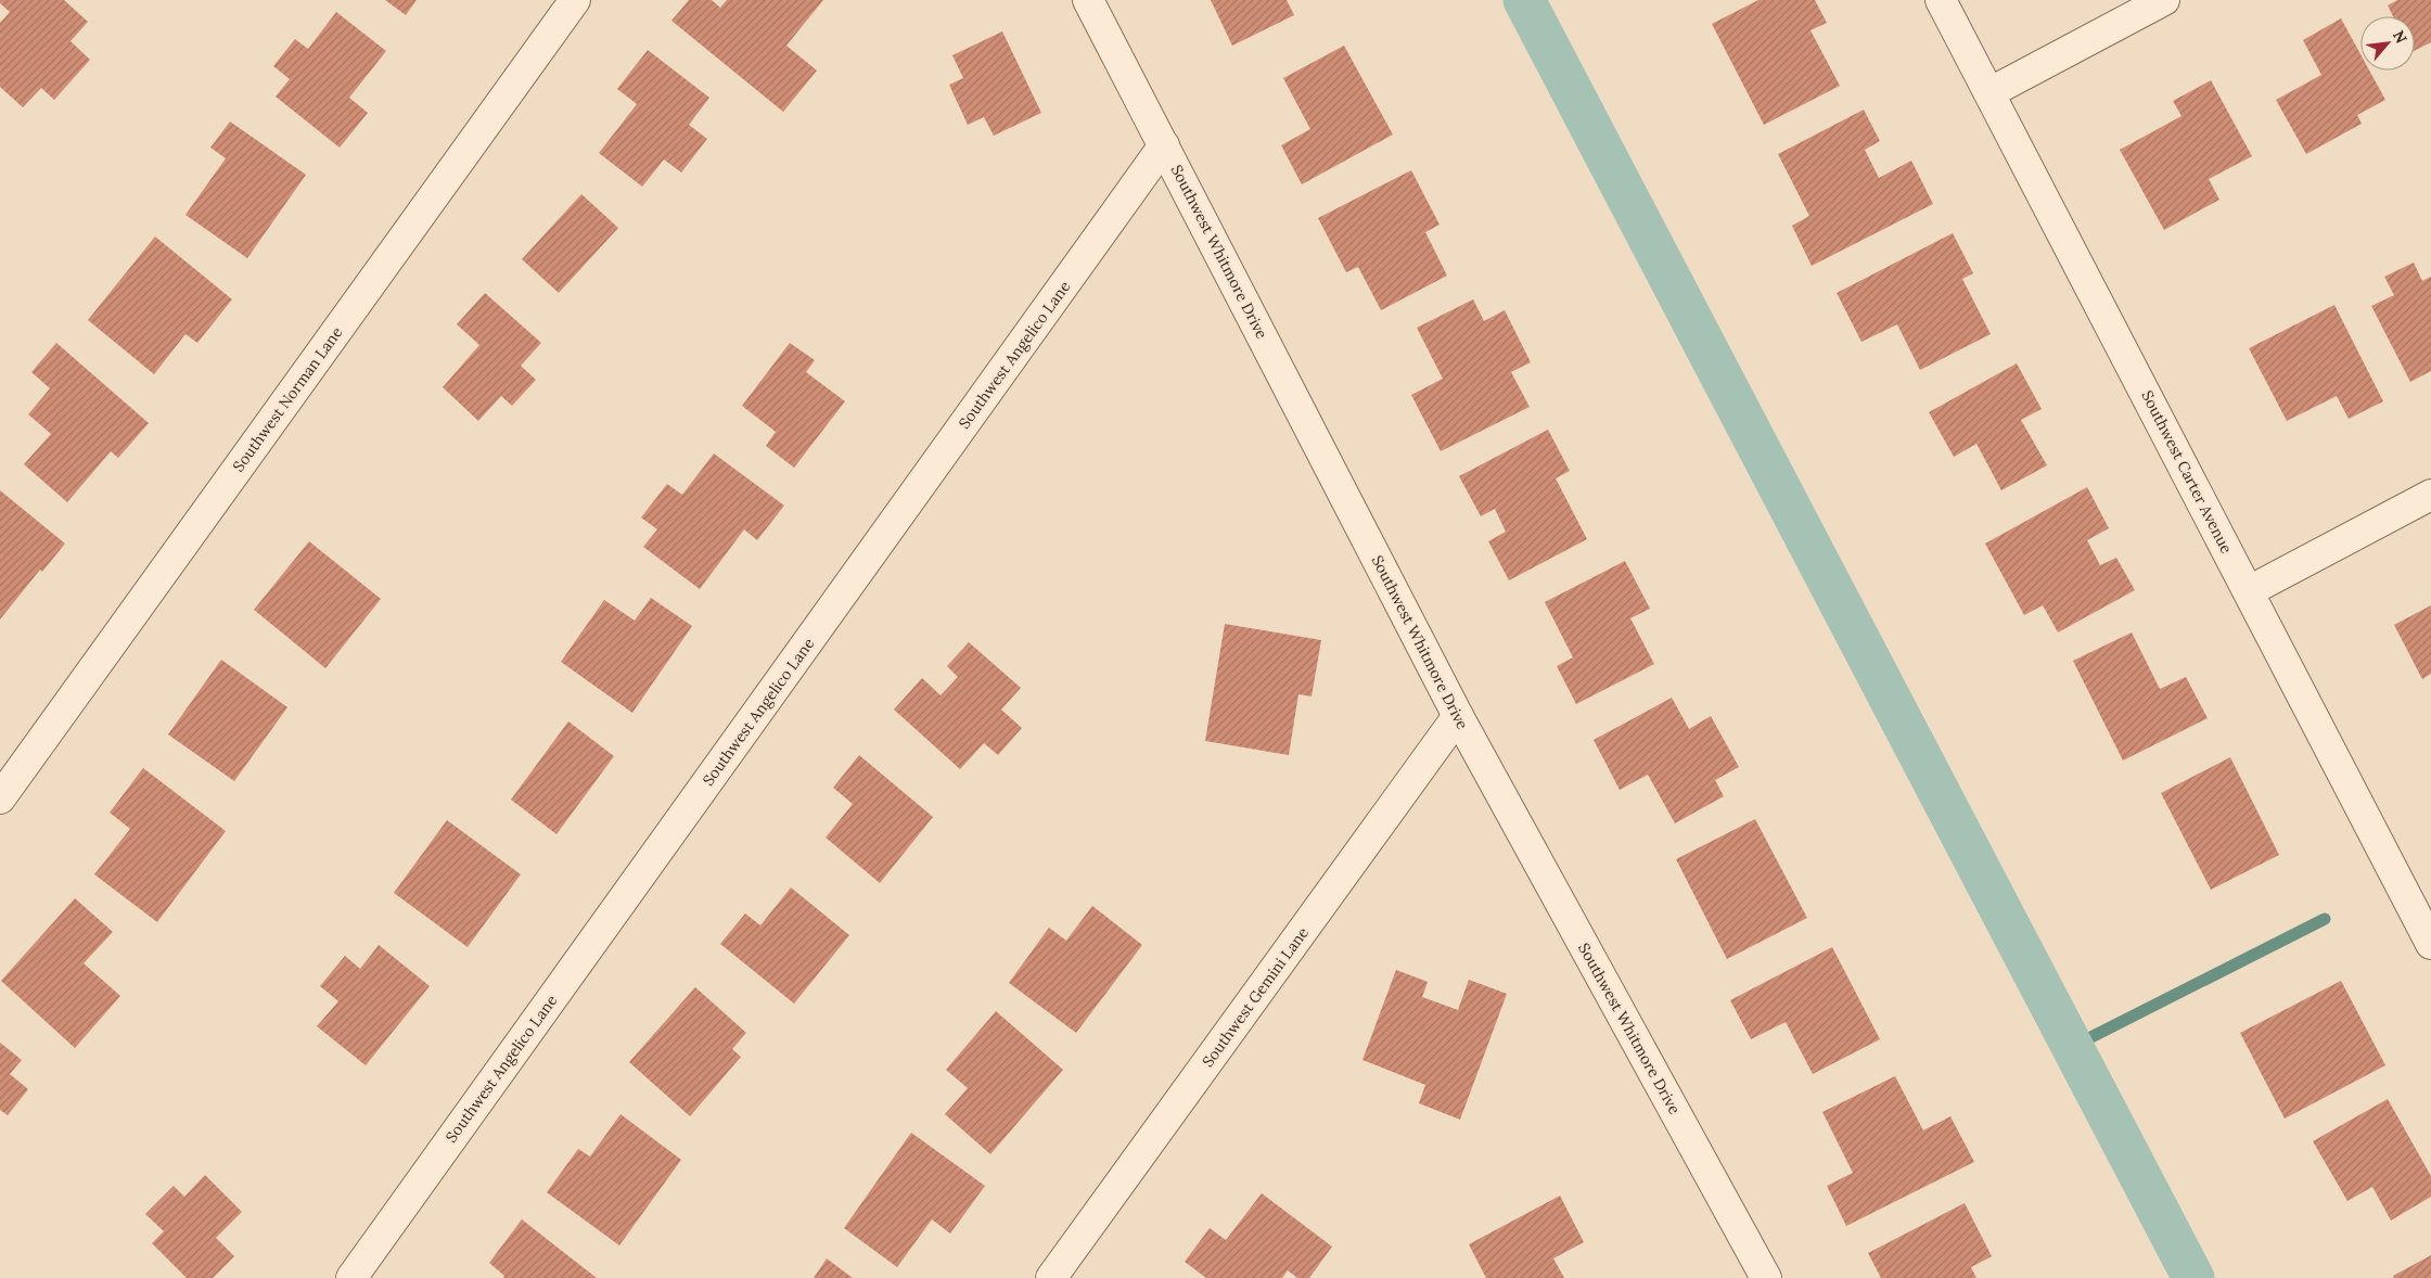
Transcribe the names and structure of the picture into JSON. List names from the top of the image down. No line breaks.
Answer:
{"streets":{"street":["Southwest Whitmore Drive","Southwest Angelico Lane","Southwest Norman Lane","Southwest Carter Avenue","Southwest Gemini Lane"]},"crossings":[["Southwest Whitmore Drive","Southwest Angelico Lane"],["Southwest Whitmore Drive","Southwest Gemini Lane"]],"north":"top right"}
